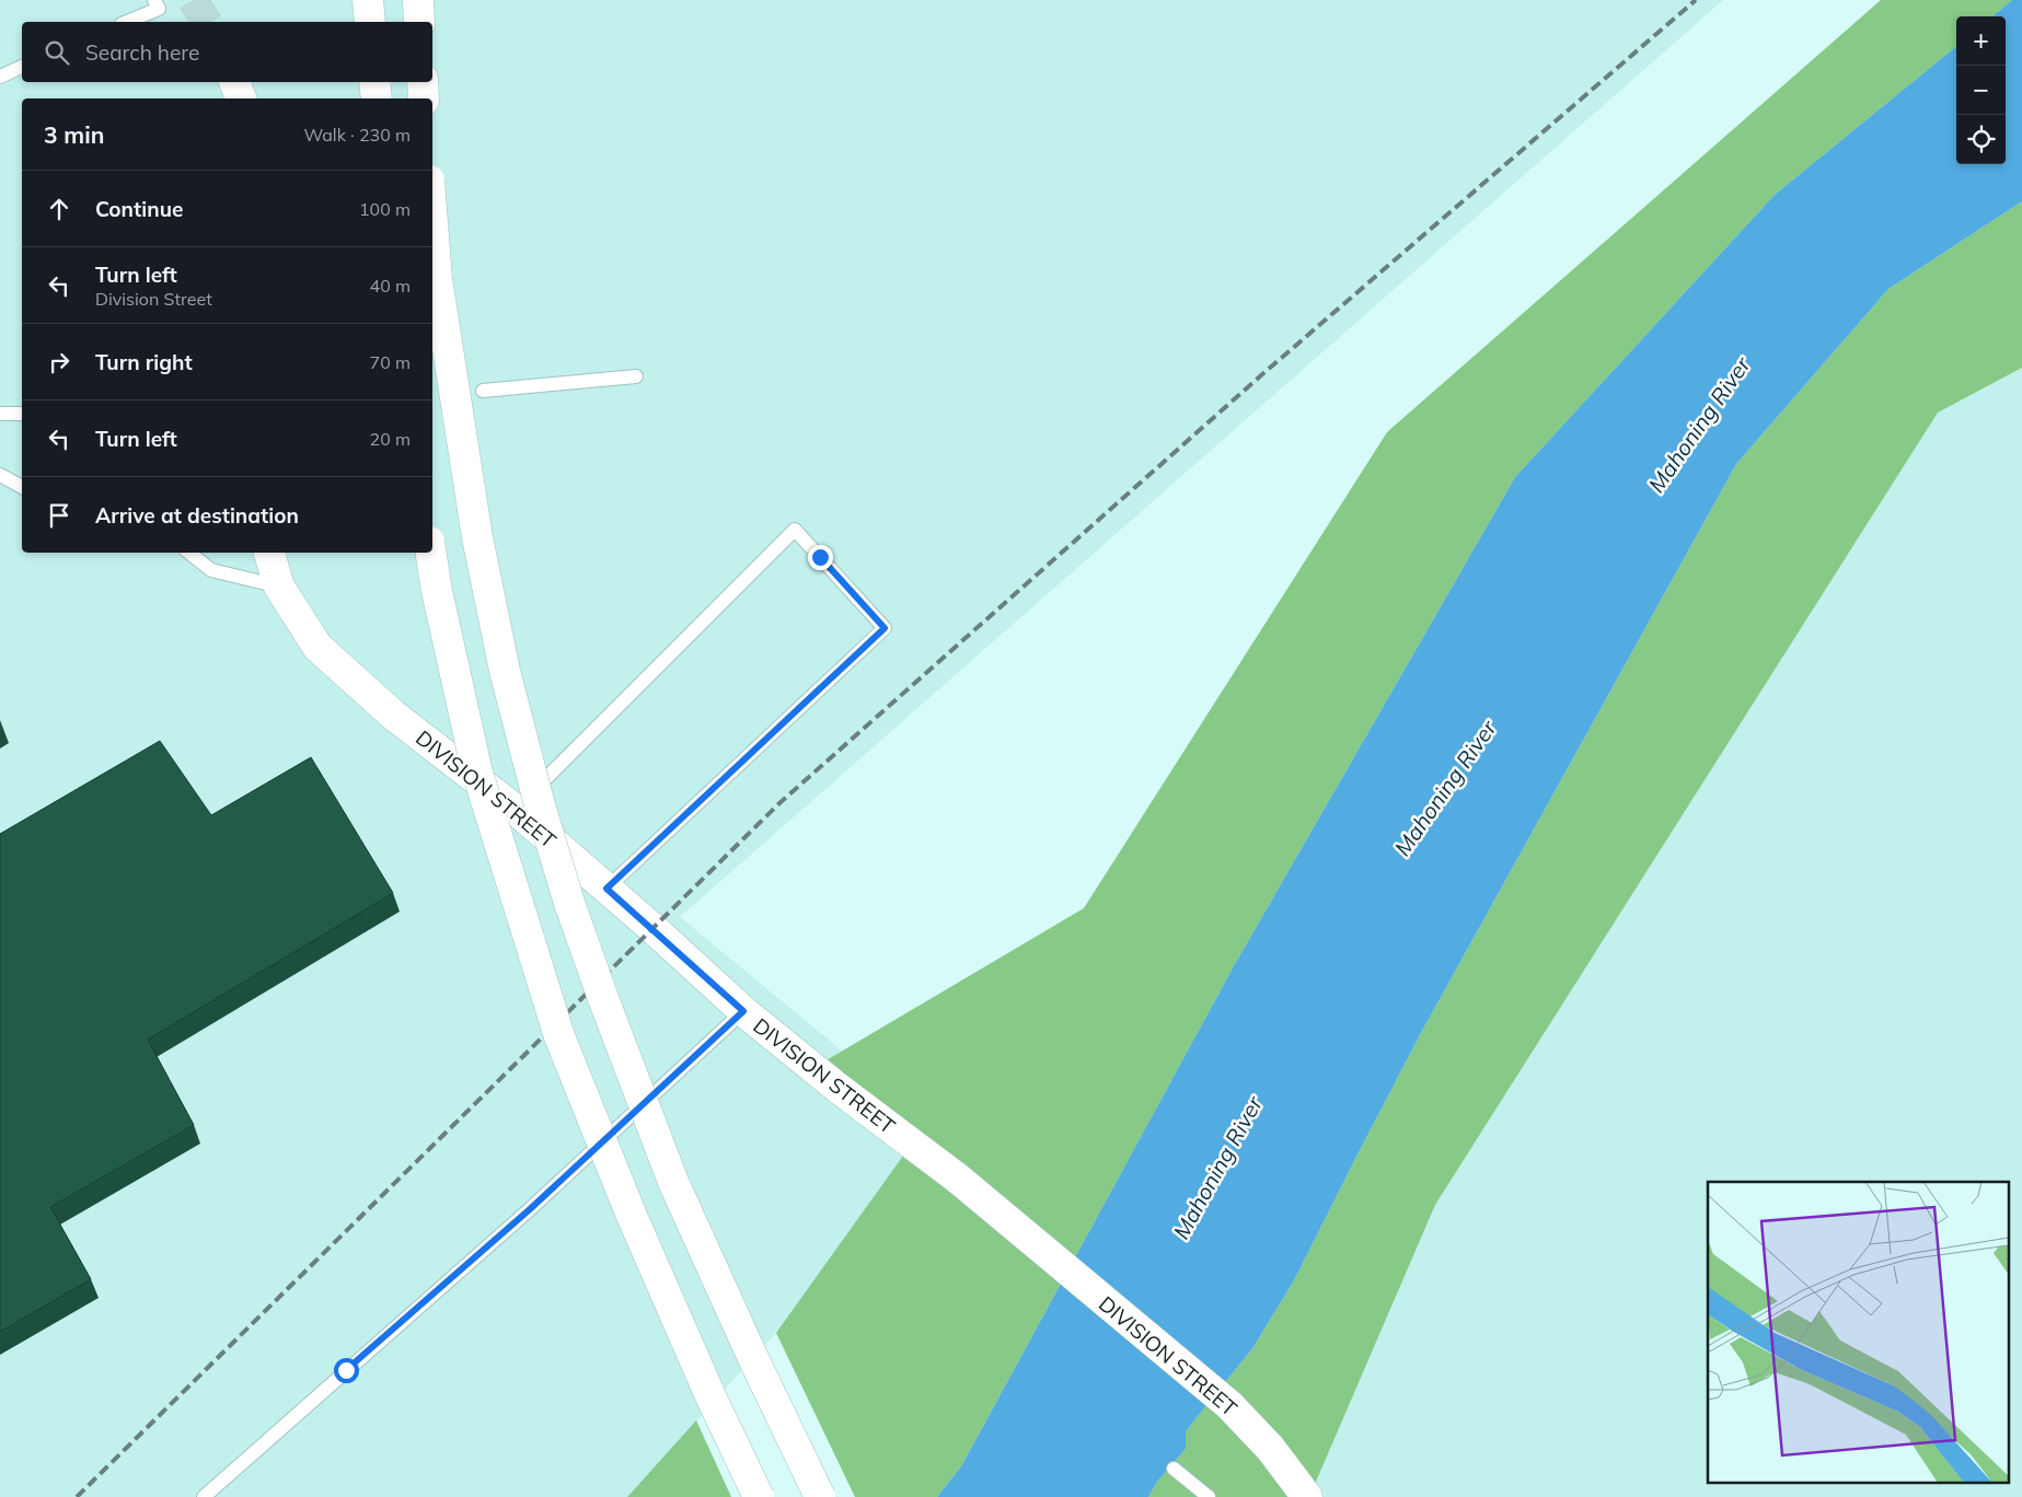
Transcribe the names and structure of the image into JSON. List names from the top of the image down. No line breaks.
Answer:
{"streets":{"main road":["DIVISION STREET"]},"water":["Mahoning River"],"page":{"map_buttons":["+","−"],"search":"Search here","heading":["3 min","Walk · 230 m"],"list":[["Continue","100 m"],["Turn left","Division Street","40 m"],["Turn right","70 m"],["Turn left","20 m"],"Arrive at destination"]}}
